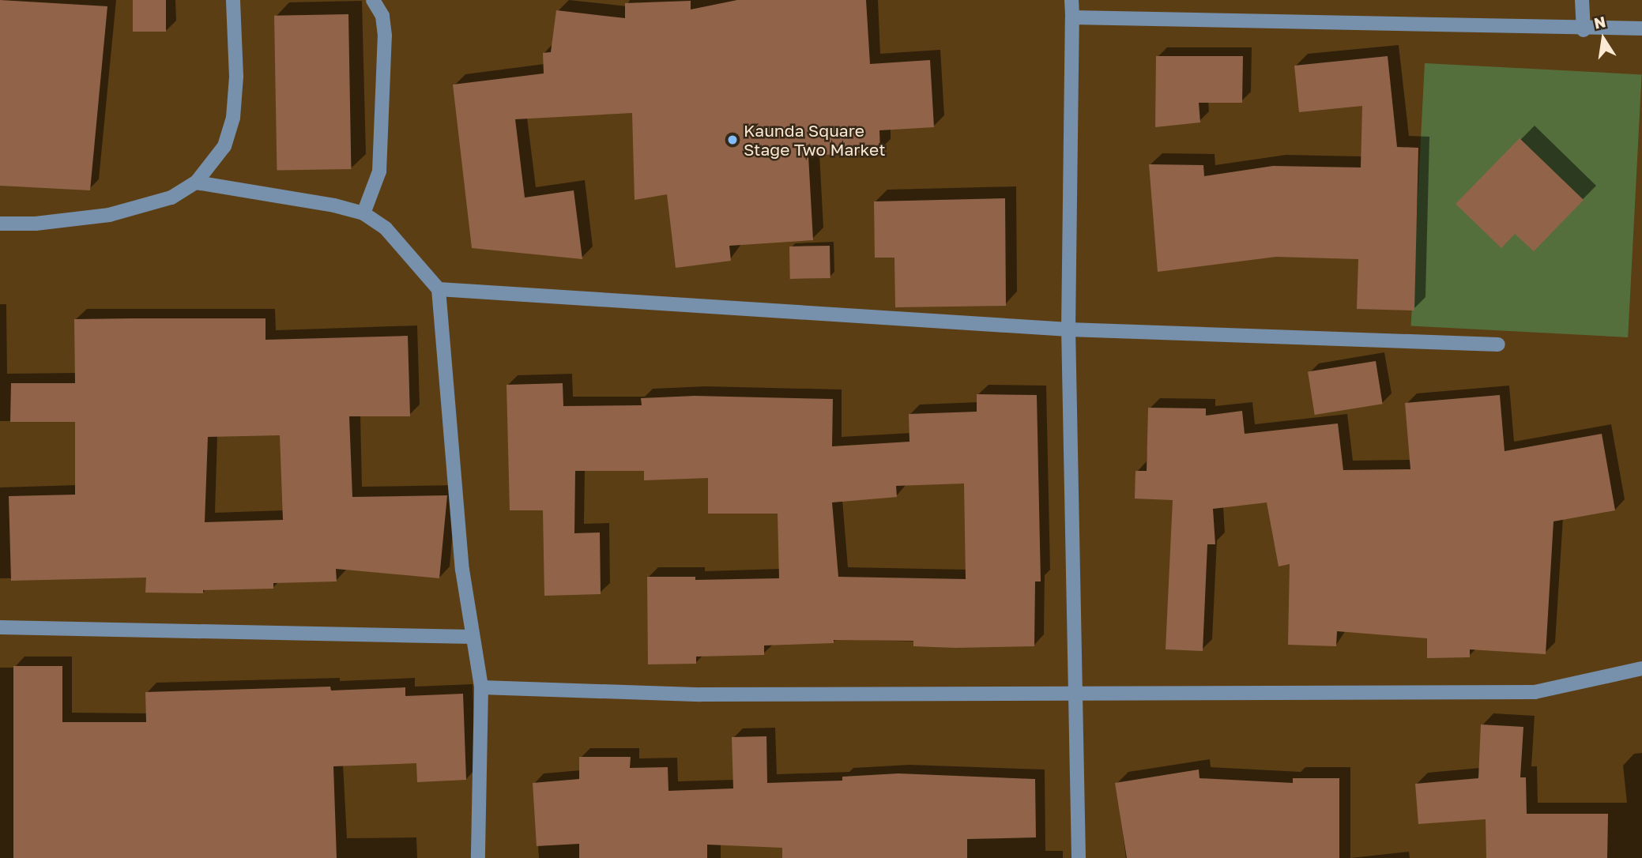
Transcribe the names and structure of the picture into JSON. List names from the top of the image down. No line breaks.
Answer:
{"places":["Kaunda Square Stage Two Market"],"north":"top"}
